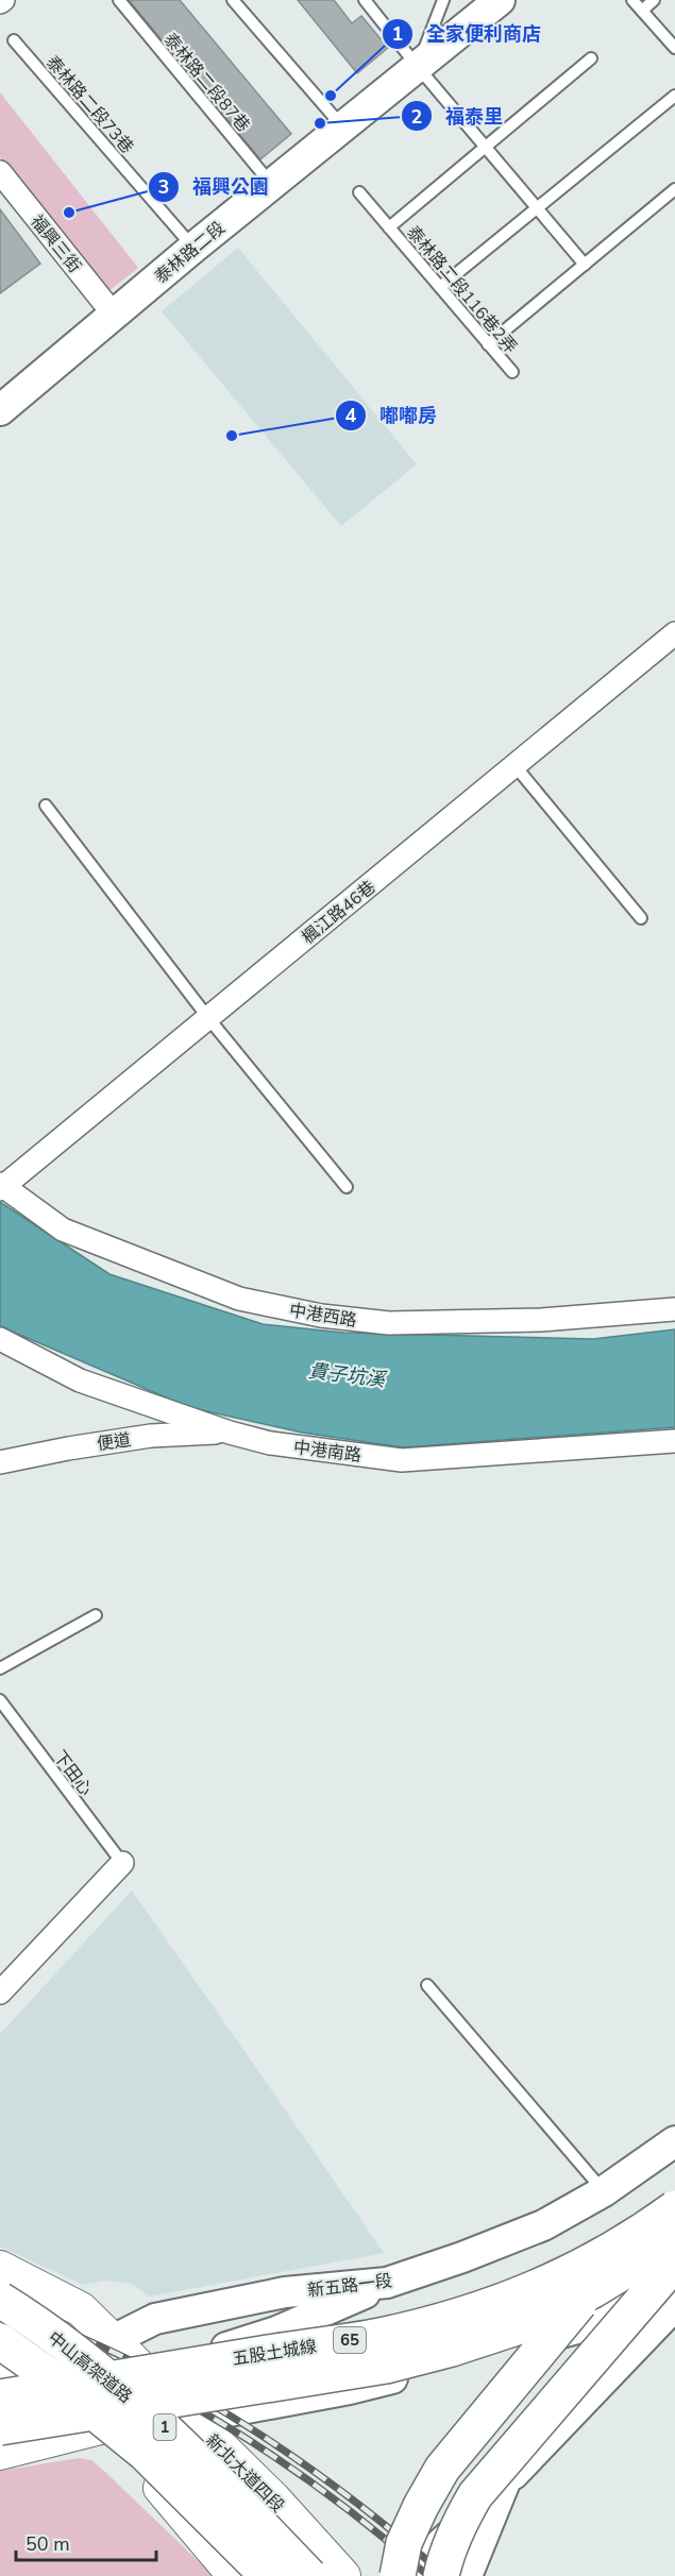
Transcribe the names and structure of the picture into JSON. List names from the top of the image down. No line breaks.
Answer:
{"streets":{"highway":["65","五股土城線","中山高架道路","1"],"main road":["泰林路二段","新五路一段","新北大道四段"],"street":["福興三街","楓江路46巷","中港西路","便道","中港南路"],"lane":["泰林路二段87巷","泰林路二段73巷","泰林路二段116巷2弄","下田心"]},"crossings":[["泰林路二段87巷","泰林路二段"],["泰林路二段73巷","泰林路二段"],["福興三街","泰林路二段"],["楓江路46巷","中港西路"],["便道","中港南路"],["新五路一段","1"],["新五路一段","新北大道四段"],["1","新北大道四段"]],"water":["貴子坑溪"],"places":["全家便利商店","福泰里","福興公園","嘟嘟房"],"scale_bar":"50 m"}
